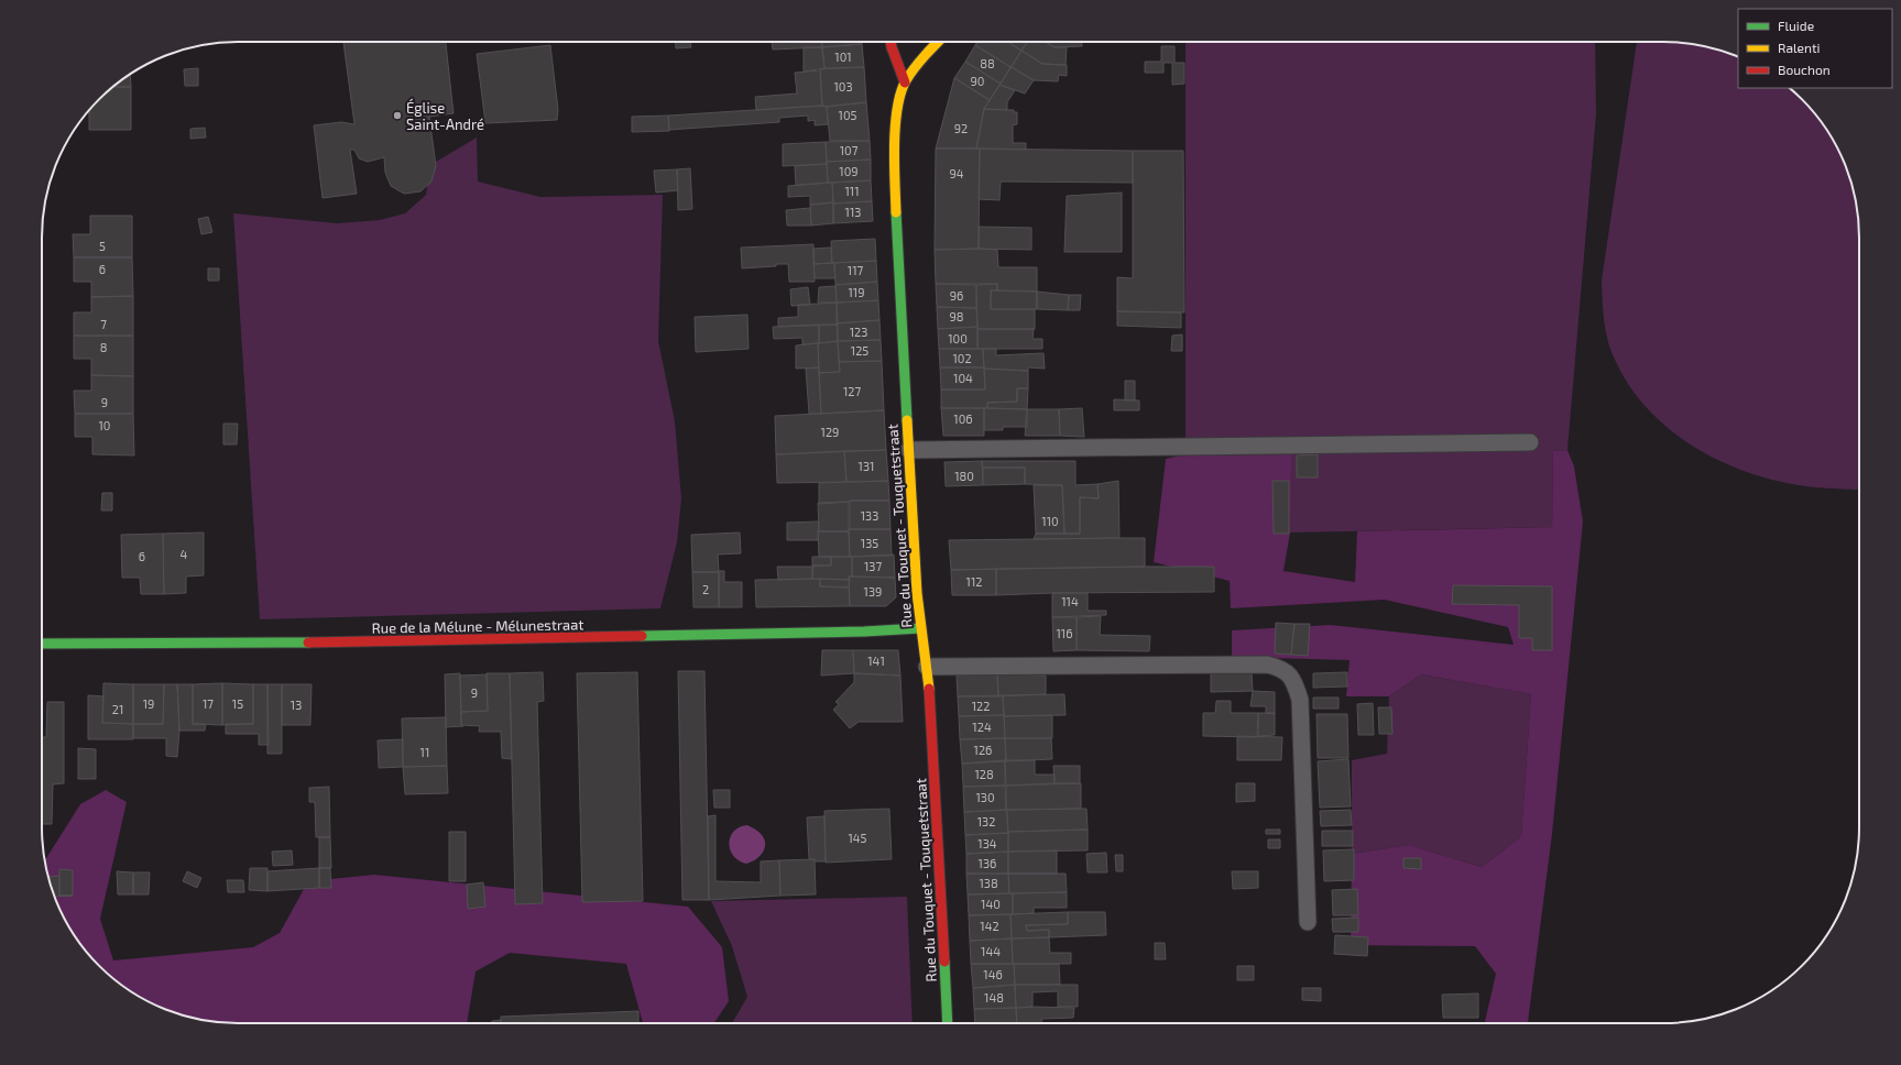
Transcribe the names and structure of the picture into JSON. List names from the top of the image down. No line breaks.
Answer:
{"streets":{"main road":["Rue du Touquet - Touquetstraat","Rue de la Mélune - Mélunestraat"]},"crossings":[["Rue du Touquet - Touquetstraat","Rue de la Mélune - Mélunestraat"]],"places":["Église Saint-André"],"house_numbers":["101","88","90","103","105","92","107","109","94","111","113","5","6","117","119","96","98","7","123","100","8","125","102","104","127","9","106","10","129","131","180","133","110","135","4","6","137","112","2","139","114","116","141","9","19","17","15","13","122","21","124","126","11","128","130","132","145","134","136","138","140","142","144","146","148"],"legend":["Fluide","Ralenti","Bouchon"]}
